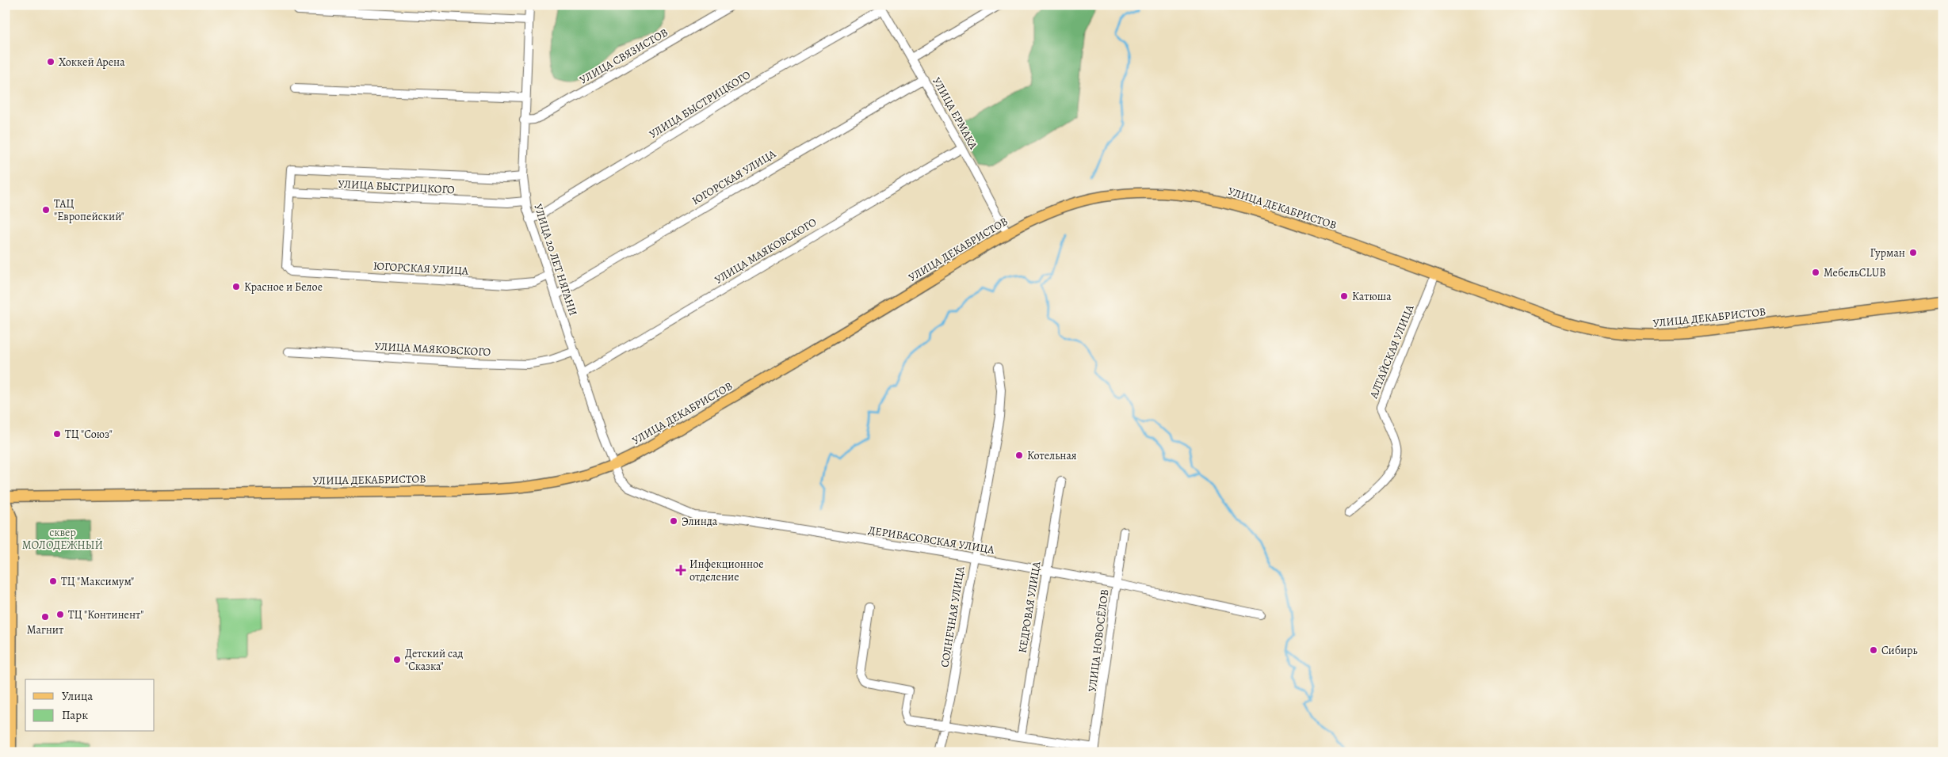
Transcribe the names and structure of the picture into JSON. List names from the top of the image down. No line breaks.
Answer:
{"streets":{"main road":["УЛИЦА ДЕКАБРИСТОВ"],"street":["УЛИЦА СВЯЗИСТОВ","УЛИЦА БЫСТРИЦКОГО","УЛИЦА ЕРМАКА","ЮГОРСКАЯ УЛИЦА","УЛИЦА МАЯКОВСКОГО","УЛИЦА 20 ЛЕТ НЯГАНИ","АЛТАЙСКАЯ УЛИЦА","ДЕРИБАСОВСКАЯ УЛИЦА","КЕДРОВАЯ УЛИЦА","СОЛНЕЧНАЯ УЛИЦА","УЛИЦА НОВОСЁЛОВ"]},"crossings":[["УЛИЦА СВЯЗИСТОВ","УЛИЦА 20 ЛЕТ НЯГАНИ"],["УЛИЦА БЫСТРИЦКОГО","УЛИЦА ЕРМАКА"],["УЛИЦА БЫСТРИЦКОГО","ЮГОРСКАЯ УЛИЦА"],["УЛИЦА БЫСТРИЦКОГО","УЛИЦА 20 ЛЕТ НЯГАНИ"],["УЛИЦА ЕРМАКА","ЮГОРСКАЯ УЛИЦА"],["УЛИЦА ЕРМАКА","УЛИЦА ДЕКАБРИСТОВ"],["УЛИЦА ЕРМАКА","УЛИЦА МАЯКОВСКОГО"],["ЮГОРСКАЯ УЛИЦА","УЛИЦА 20 ЛЕТ НЯГАНИ"],["УЛИЦА ДЕКАБРИСТОВ","УЛИЦА 20 ЛЕТ НЯГАНИ"],["УЛИЦА ДЕКАБРИСТОВ","АЛТАЙСКАЯ УЛИЦА"],["УЛИЦА ДЕКАБРИСТОВ","ДЕРИБАСОВСКАЯ УЛИЦА"],["УЛИЦА МАЯКОВСКОГО","УЛИЦА 20 ЛЕТ НЯГАНИ"],["УЛИЦА 20 ЛЕТ НЯГАНИ","ДЕРИБАСОВСКАЯ УЛИЦА"],["ДЕРИБАСОВСКАЯ УЛИЦА","КЕДРОВАЯ УЛИЦА"],["ДЕРИБАСОВСКАЯ УЛИЦА","СОЛНЕЧНАЯ УЛИЦА"],["ДЕРИБАСОВСКАЯ УЛИЦА","УЛИЦА НОВОСЁЛОВ"]],"parks":["сквер МОЛОДЕЖНЫЙ"],"places":{"other":["Хоккей Арена","ТАЦ \"Европейский\"","Гурман","МебельCLUB","Красное и Белое","Катюша","ТЦ \"Союз\"","Котельная","Элинда","ТЦ \"Максимум\"","ТЦ \"Континент\"","Магнит","Сибирь","Детский сад \"Сказка\""],"health":["Инфекционное отделение"]},"legend":["Улица","Парк"]}
